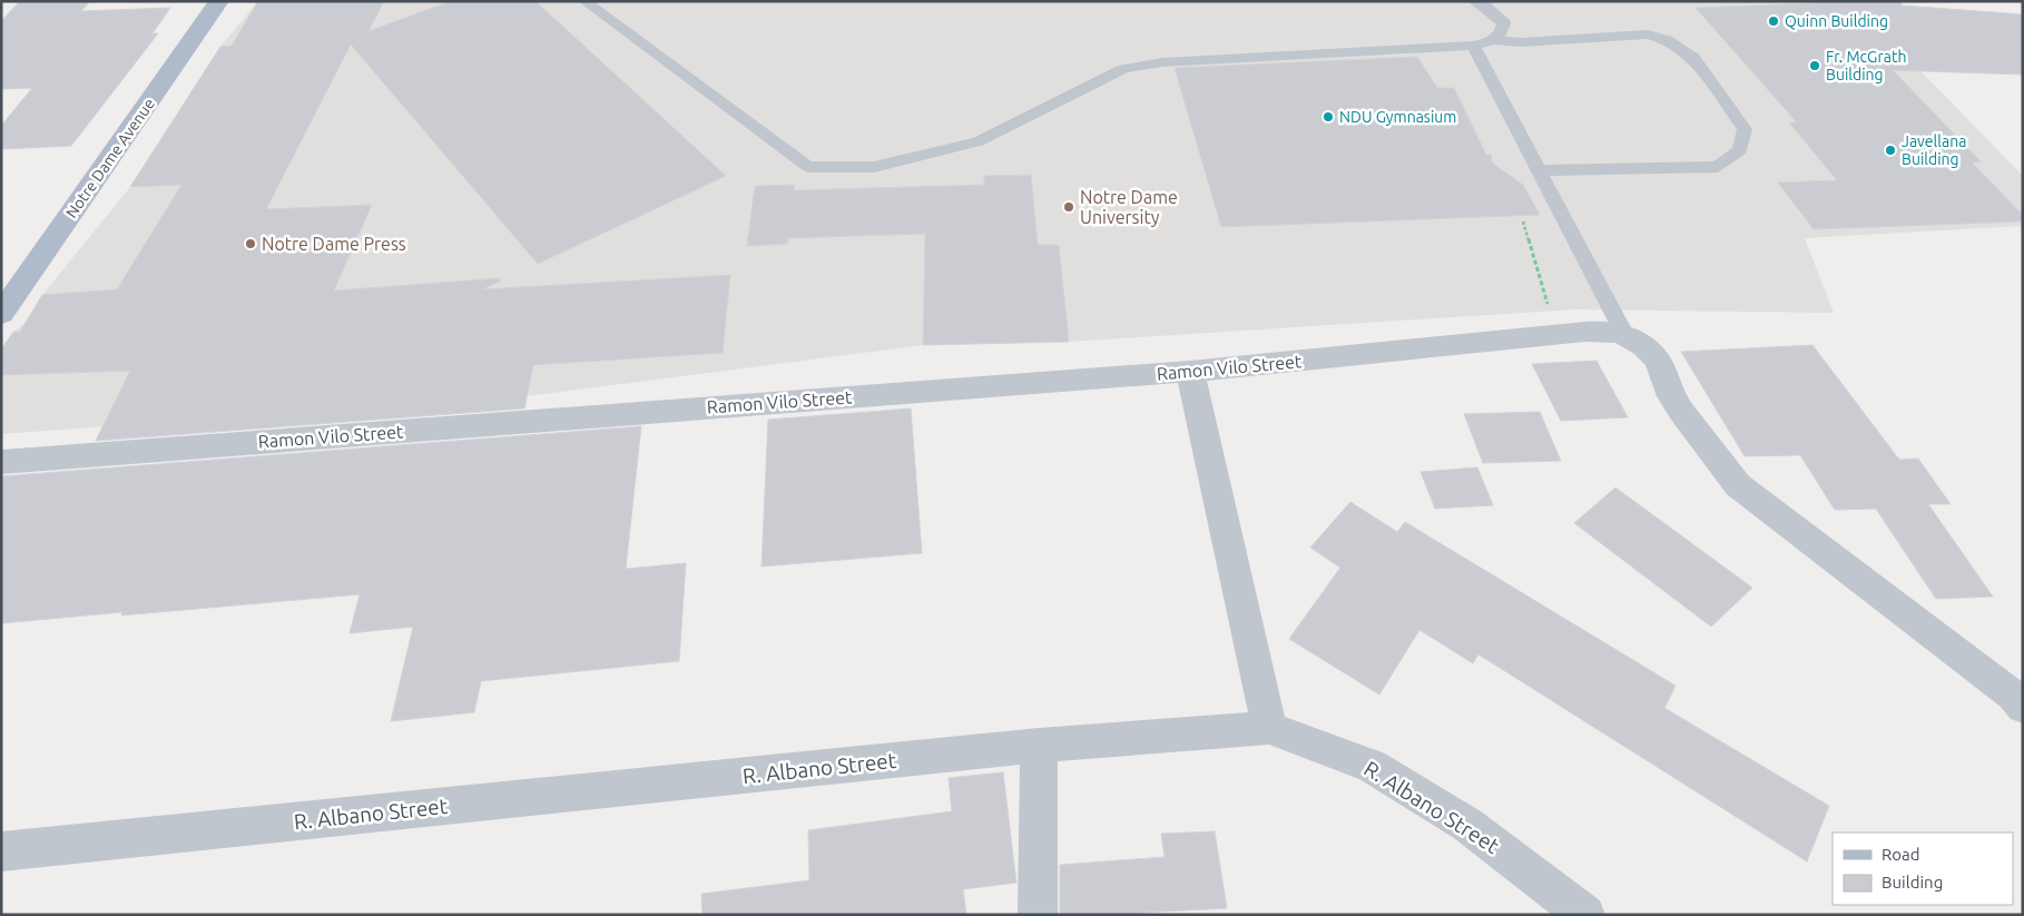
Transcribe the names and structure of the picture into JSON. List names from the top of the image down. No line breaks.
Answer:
{"streets":{"main road":["Notre Dame Avenue"],"street":["Ramon Vilo Street","R. Albano Street"]},"places":["Quinn Building","Fr. McGrath Building","NDU Gymnasium","Javellana Building","Notre Dame University","Notre Dame Press"],"legend":["Road","Building"]}
